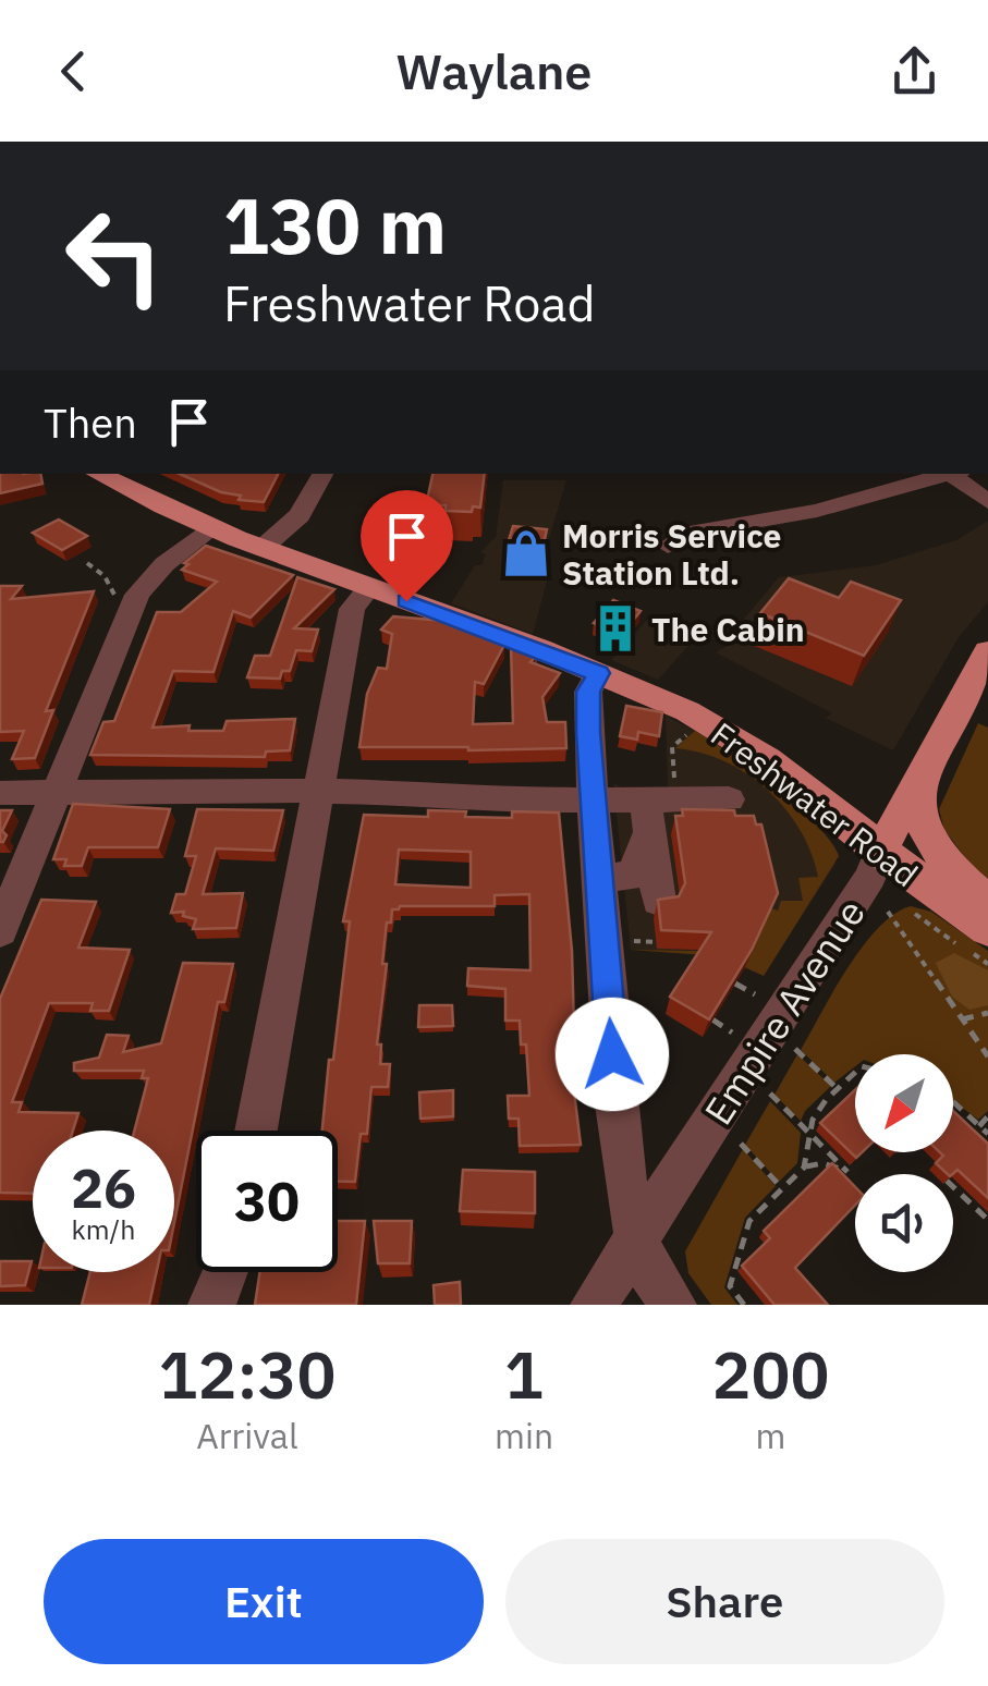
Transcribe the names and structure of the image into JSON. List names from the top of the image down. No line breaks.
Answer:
{"streets":{"main road":["Freshwater Road","Empire Avenue"]},"crossings":[["Freshwater Road","Empire Avenue"]],"places":{"shop":["Morris Service Station Ltd."],"building":["The Cabin"]},"north":"bottom left","page":{"header":"Waylane","turn":["130 m","Freshwater Road"],"then":"Then","speed":"26 km/h","limit":"30","eta":["12:30","Arrival","1","min","200","m"],"buttons":["Exit","Share"]}}
